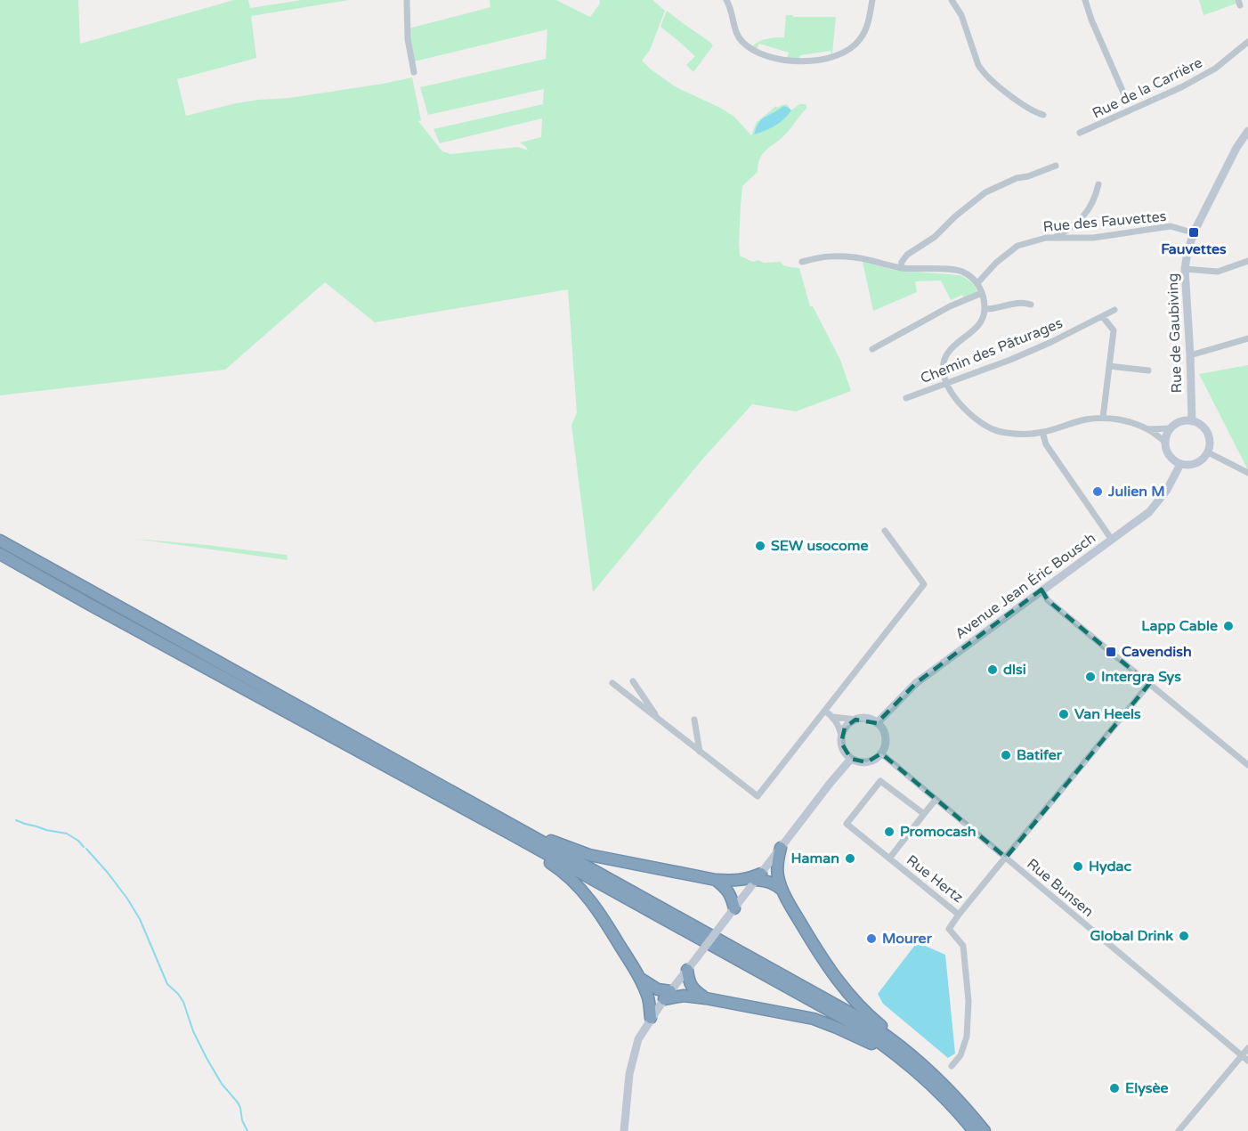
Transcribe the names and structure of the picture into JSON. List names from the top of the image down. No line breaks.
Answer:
{"streets":{"main road":["Rue de Gaubiving","Avenue Jean Éric Bousch"],"street":["Rue de la Carrière","Rue des Fauvettes","Chemin des Pâturages","Rue Hertz","Rue Bunsen"]},"crossings":[["Rue de Gaubiving","Avenue Jean Éric Bousch"],["Avenue Jean Éric Bousch","Rue Bunsen"],["Rue Hertz","Rue Bunsen"]],"places":{"transit":["Fauvettes","Cavendish"],"other":["Julien M","SEW usocome","Lapp Cable","dlsi","Intergra Sys","Van Heels","Batifer","Promocash","Haman","Hydac","Global Drink","Mourer","Elysèe"]}}
